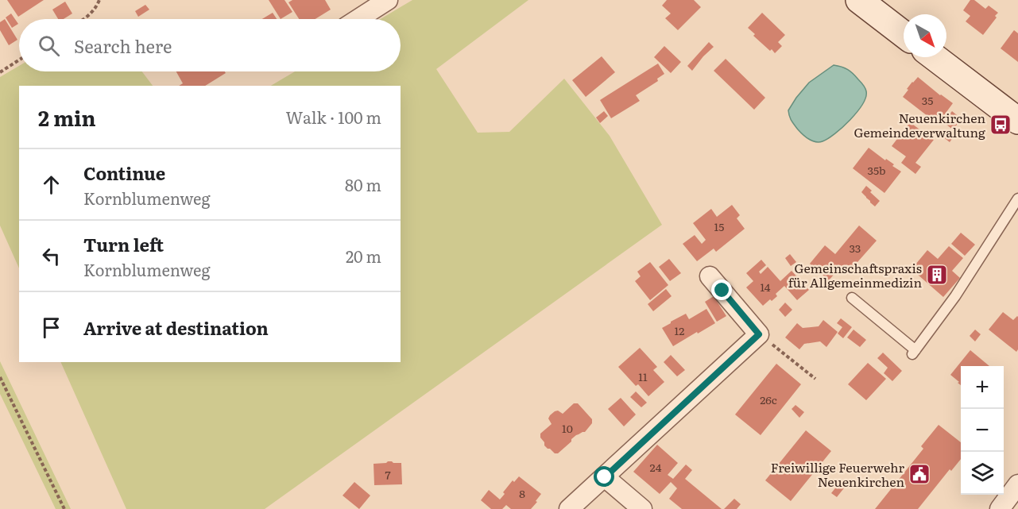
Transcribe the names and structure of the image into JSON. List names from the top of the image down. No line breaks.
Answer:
{"places":{"bus stop":["Neuenkirchen Gemeindeverwaltung"],"building":["Gemeinschaftspraxis für Allgemeinmedizin"],"public building":["Freiwillige Feuerwehr Neuenkirchen"]},"house_numbers":["35","35b","15","33","14","12","11","26c","10","24","7","8"],"north":"bottom right","page":{"search":"Search here","heading":["2 min","Walk · 100 m"],"list":[["Continue","Kornblumenweg","80 m"],["Turn left","Kornblumenweg","20 m"],"Arrive at destination"],"map_buttons":["+","−"]}}
